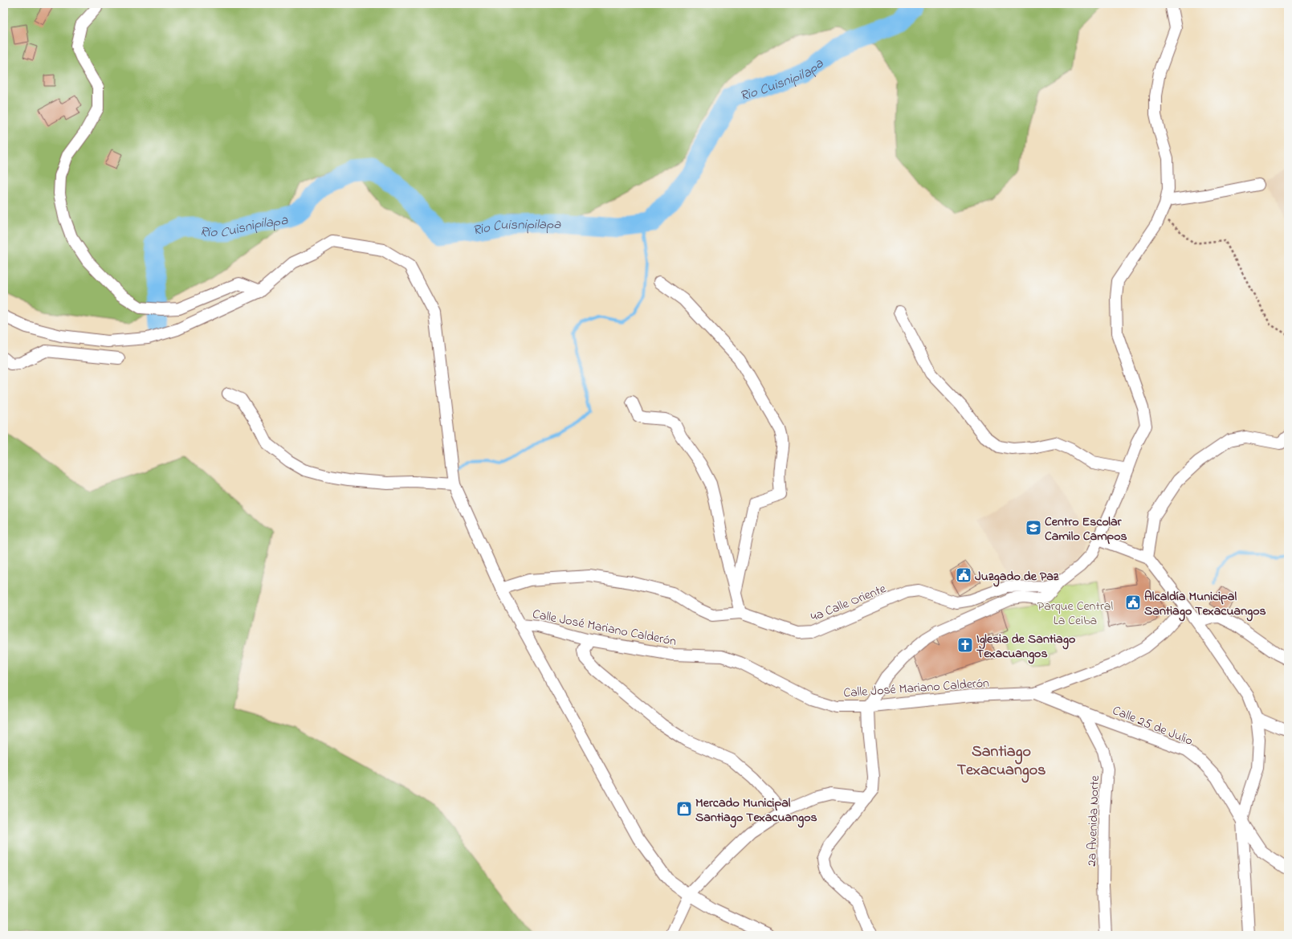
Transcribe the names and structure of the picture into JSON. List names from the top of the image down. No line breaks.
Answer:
{"streets":{"street":["4a Calle Oriente","Calle José Mariano Calderón","Calle 25 de Julio","2a Avenida Norte"]},"crossings":[["Calle José Mariano Calderón","Calle 25 de Julio"],["Calle 25 de Julio","2a Avenida Norte"]],"districts":["Santiago Texacuangos"],"water":["Rio Cuisnipilapa"],"parks":["Parque Central La Ceiba"],"places":{"school or university":["Centro Escolar Camilo Campos"],"public building":["Juzgado de Paz","Alcaldía Municipal Santiago Texacuangos"],"church":["Iglesia de Santiago Texacuangos"],"shop":["Mercado Municipal Santiago Texacuangos"]}}
